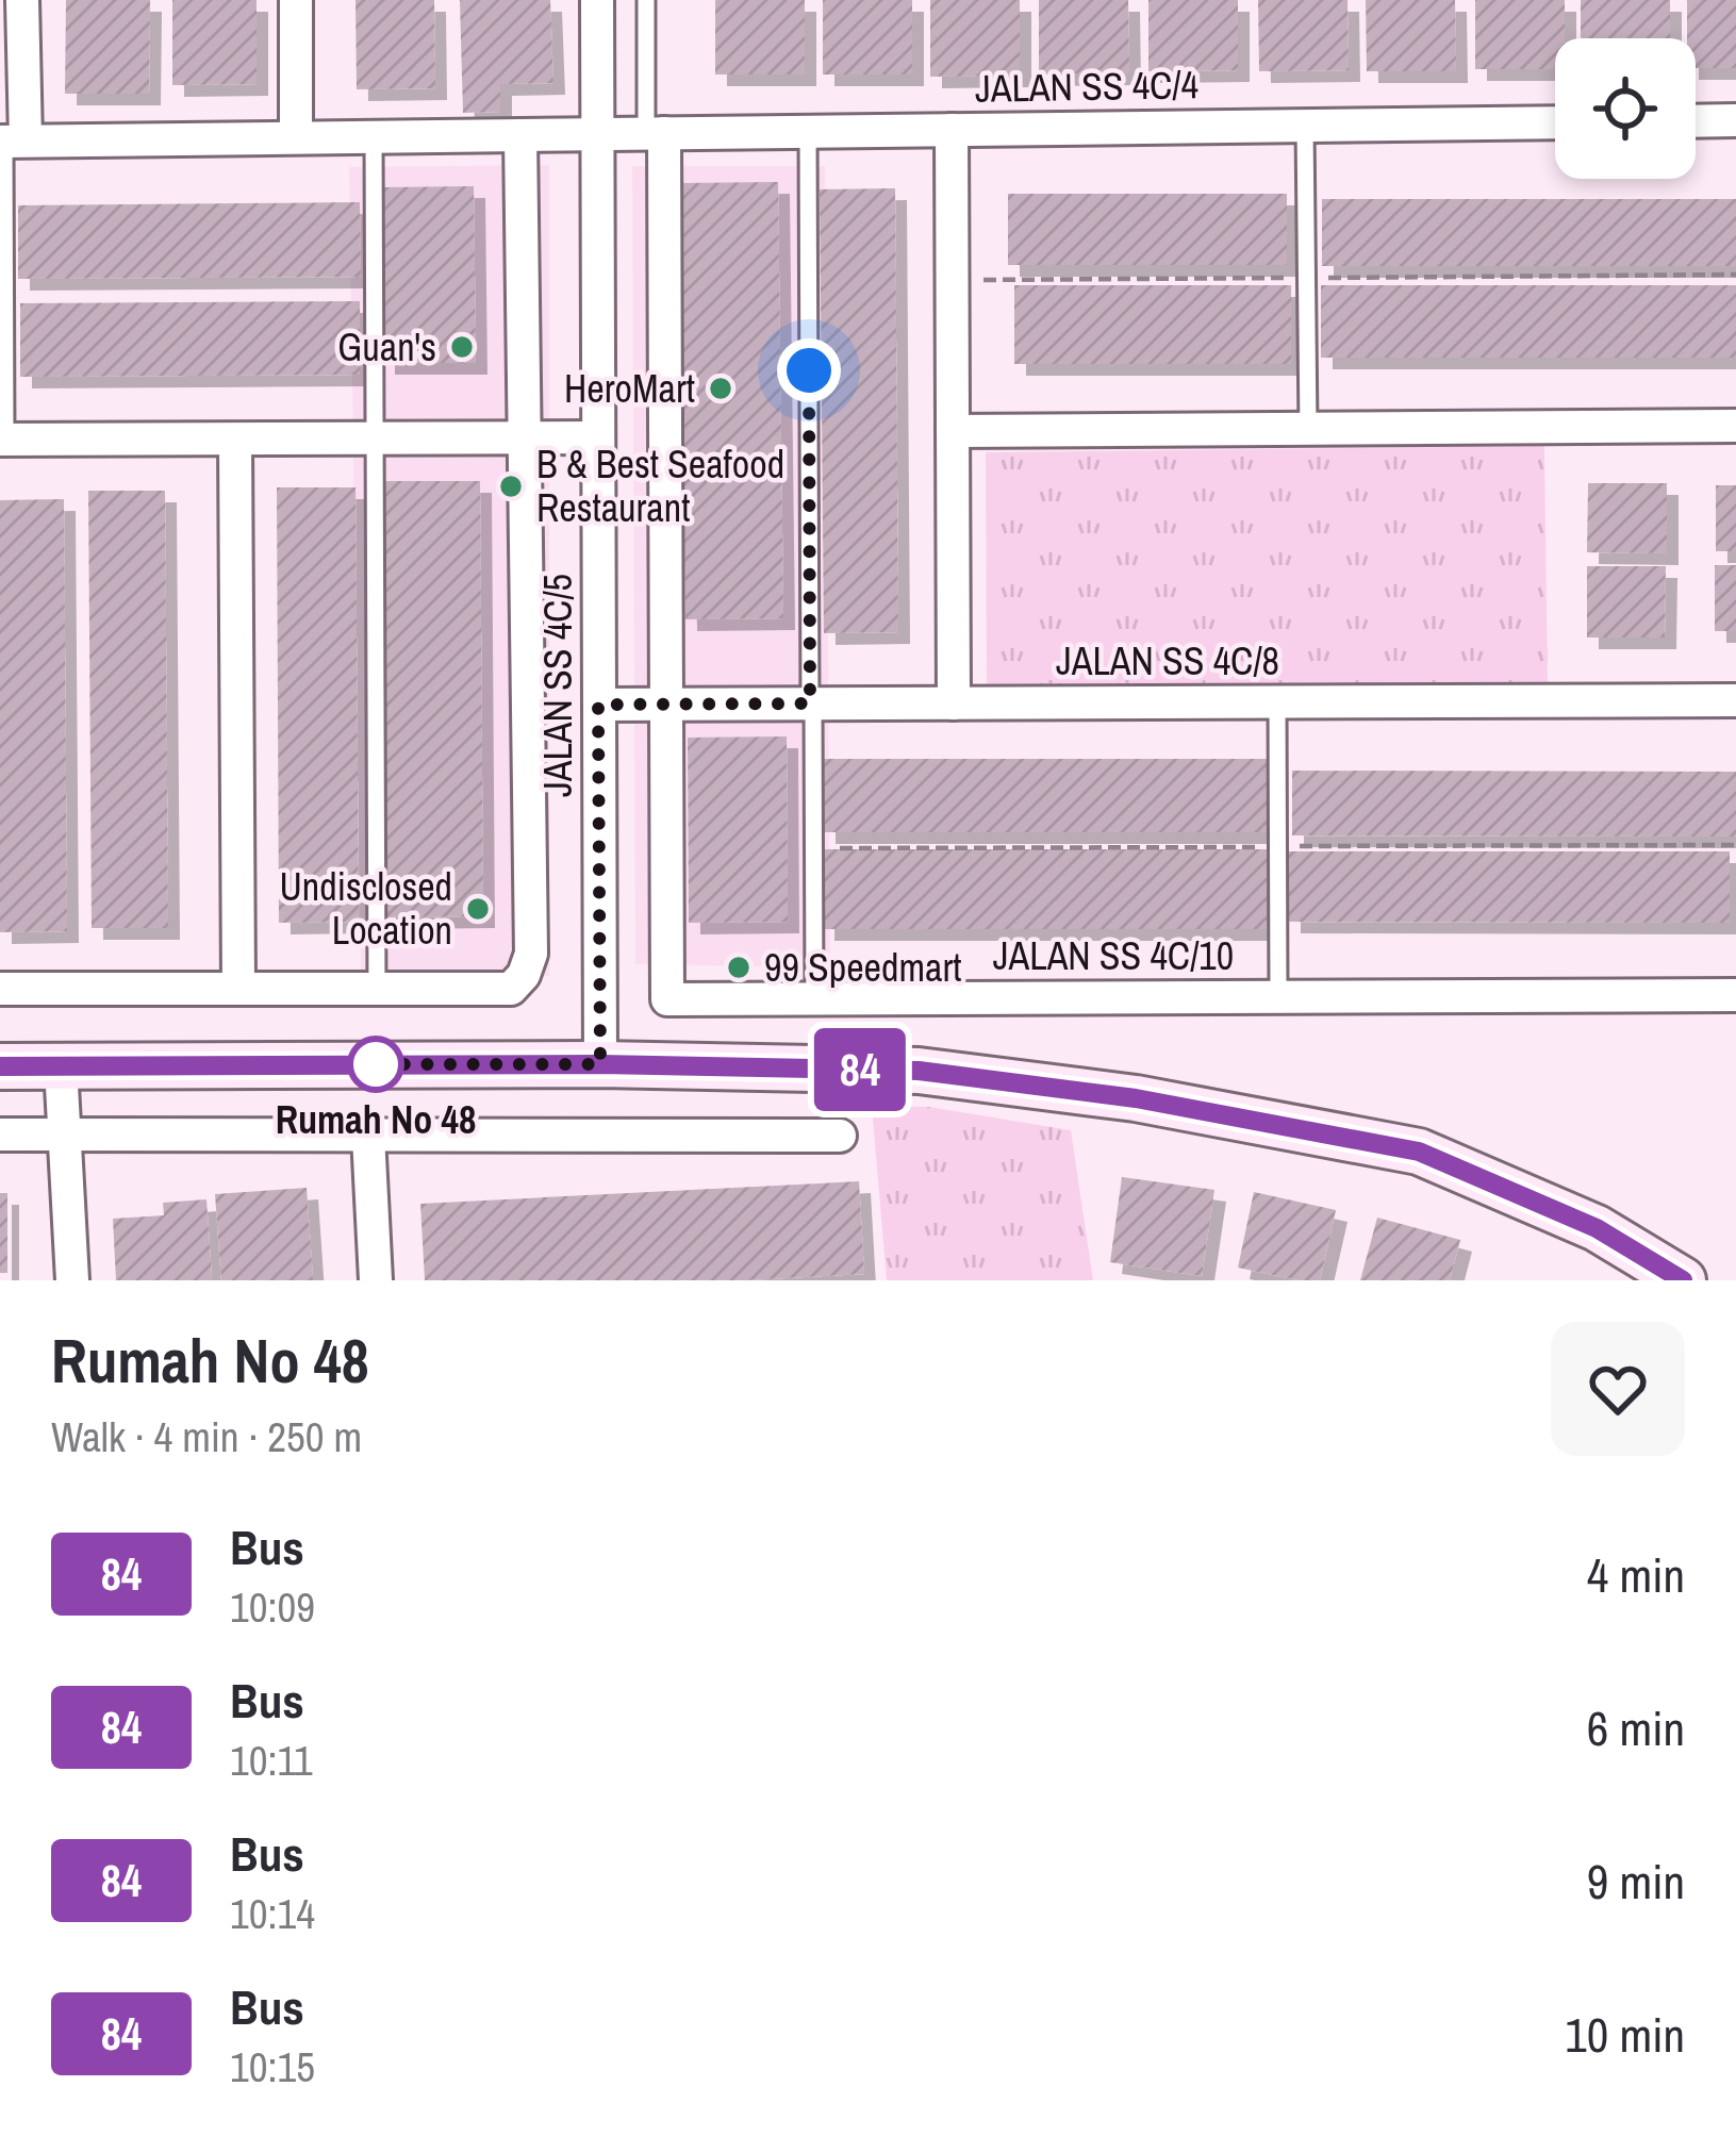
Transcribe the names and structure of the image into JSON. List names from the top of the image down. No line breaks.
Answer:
{"streets":{"street":["JALAN SS 4C/4","JALAN SS 4C/8","JALAN SS 4C/5","JALAN SS 4C/10"]},"crossings":[["JALAN SS 4C/4","JALAN SS 4C/5"],["JALAN SS 4C/4","JALAN SS 4C/10"],["JALAN SS 4C/8","JALAN SS 4C/5"],["JALAN SS 4C/8","JALAN SS 4C/10"]],"places":["Guan's","HeroMart","B & Best Seafood Restaurant","Undisclosed Location","99 Speedmart","Rumah No 48"],"lines":["bus line 84"],"page":{"on_map":"84","heading":["Rumah No 48","Walk · 4 min · 250 m"],"list":[{"mark":"84","name":"Bus","note":"10:09","value":"4 min"},{"mark":"84","name":"Bus","note":"10:11","value":"6 min"},{"mark":"84","name":"Bus","note":"10:14","value":"9 min"},{"mark":"84","name":"Bus","note":"10:15","value":"10 min"}]}}
